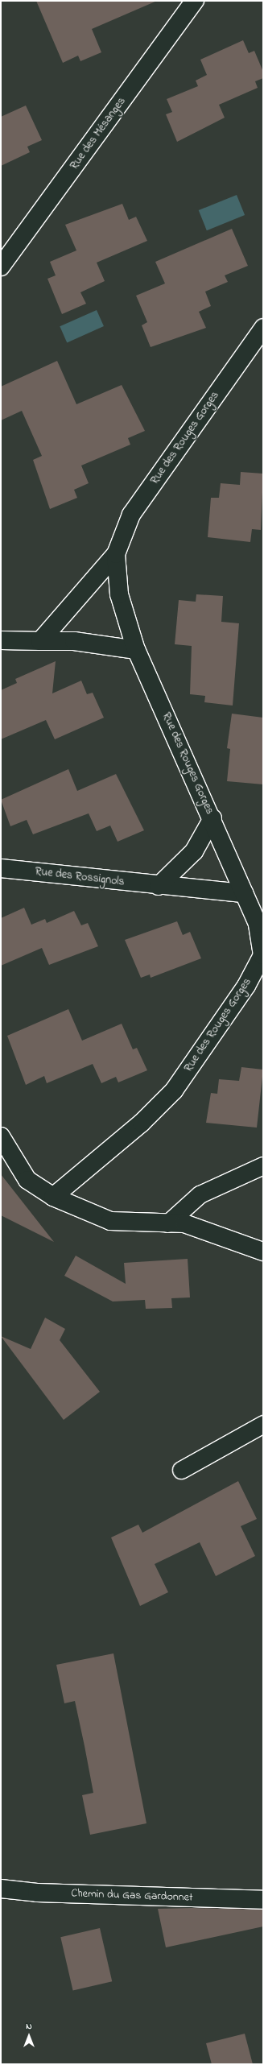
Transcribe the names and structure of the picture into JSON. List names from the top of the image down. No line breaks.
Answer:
{"streets":{"street":["Rue des Mésanges","Rue des Rouges Gorges","Rue des Rossignols","Chemin du Gas Gardonnet"]},"crossings":[["Rue des Rouges Gorges","Rue des Rossignols"]],"north":"top"}
